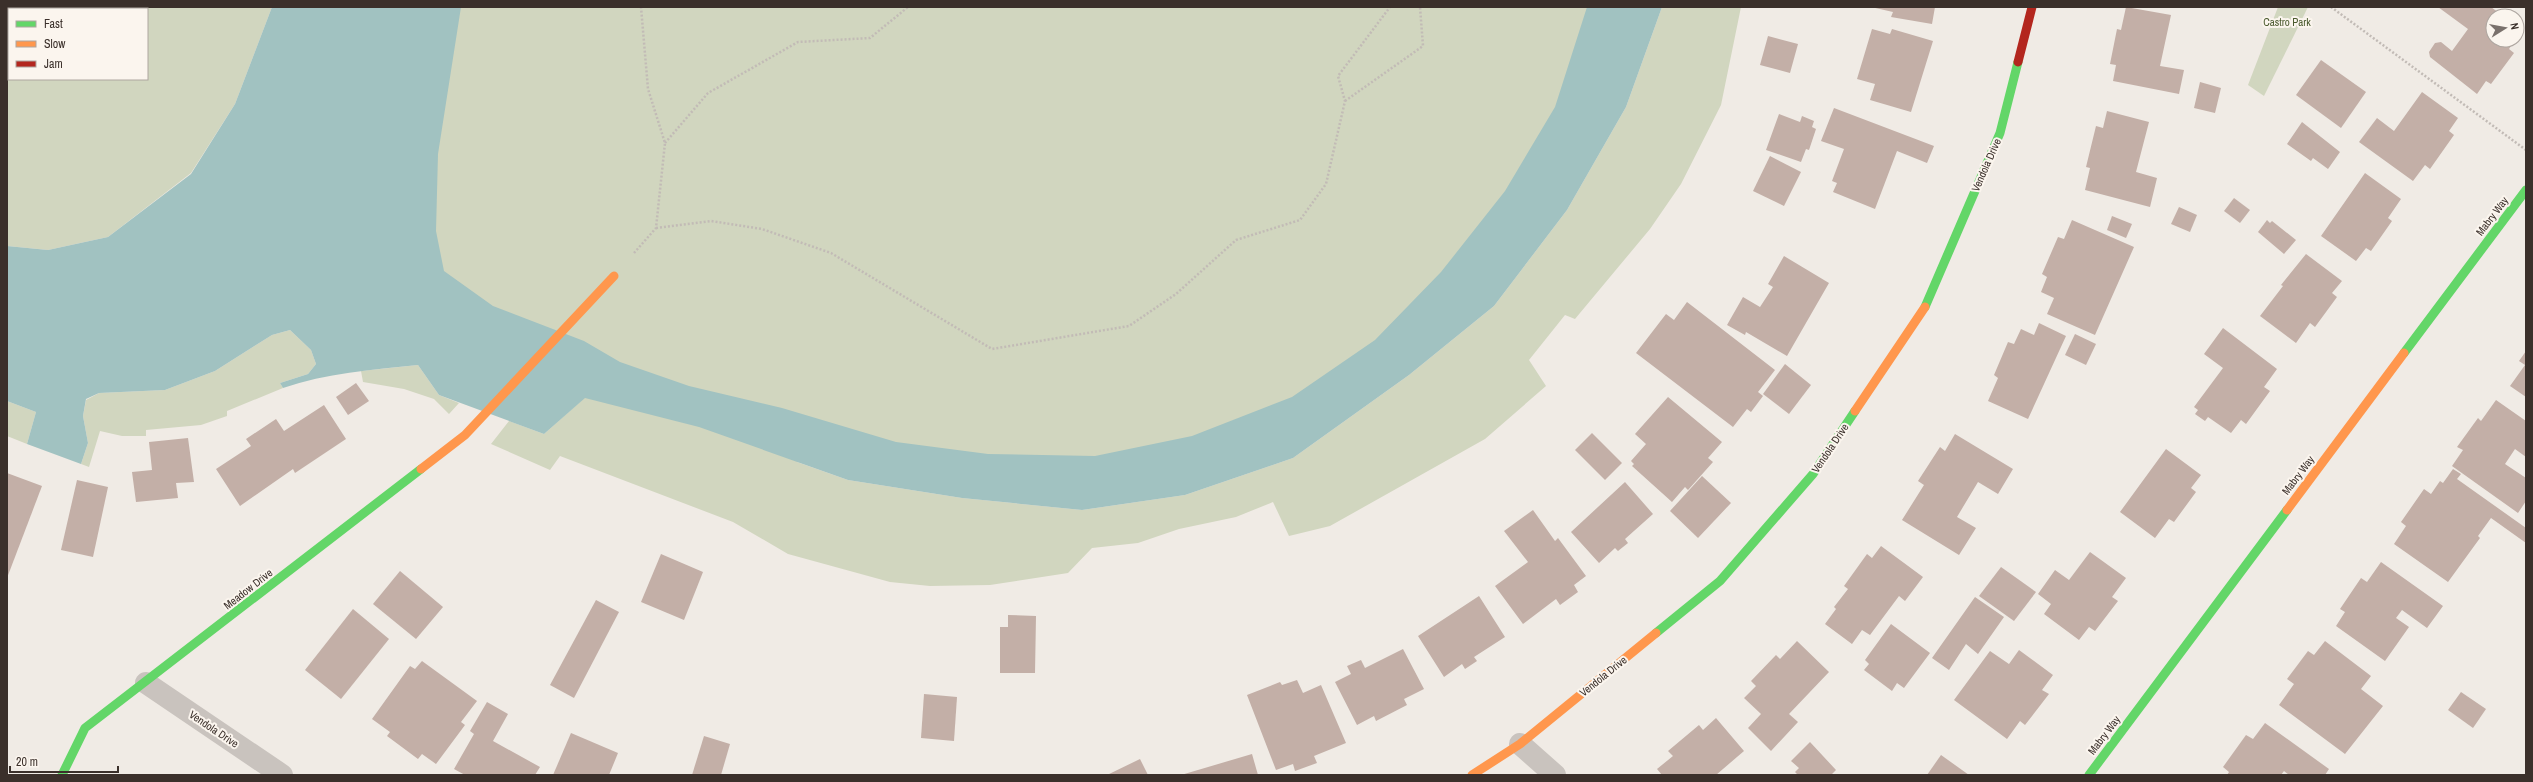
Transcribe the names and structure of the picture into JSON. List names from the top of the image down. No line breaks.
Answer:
{"streets":{"street":["Vendola Drive","Mabry Way","Meadow Drive"]},"crossings":[["Vendola Drive","Meadow Drive"]],"parks":["Castro Park"],"legend":["Fast","Slow","Jam"],"scale_bar":"20 m","north":"right"}
